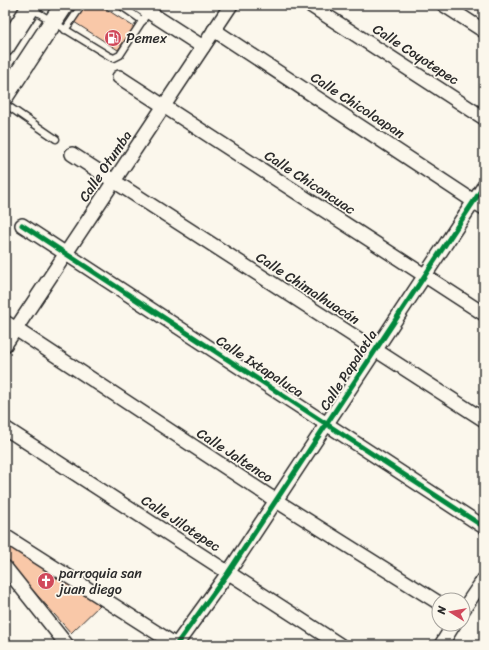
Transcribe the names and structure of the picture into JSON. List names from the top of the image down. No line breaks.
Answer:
{"streets":{"street":["Calle Coyotepec","Calle Chicoloapan","Calle Otumba","Calle Chiconcuac","Calle Chimalhuacán","Calle Ixtapaluca","Calle Papalotla","Calle Jaltenco","Calle Jilotepec"]},"crossings":[["Calle Chicoloapan","Calle Otumba"],["Calle Chicoloapan","Calle Papalotla"],["Calle Otumba","Calle Chiconcuac"],["Calle Otumba","Calle Chimalhuacán"],["Calle Otumba","Calle Ixtapaluca"],["Calle Otumba","Calle Jaltenco"],["Calle Chiconcuac","Calle Papalotla"],["Calle Chimalhuacán","Calle Papalotla"],["Calle Ixtapaluca","Calle Papalotla"],["Calle Papalotla","Calle Jaltenco"],["Calle Papalotla","Calle Jilotepec"]],"places":{"fuel station":["Pemex"],"church":["parroquia san juan diego"]},"north":"left"}
